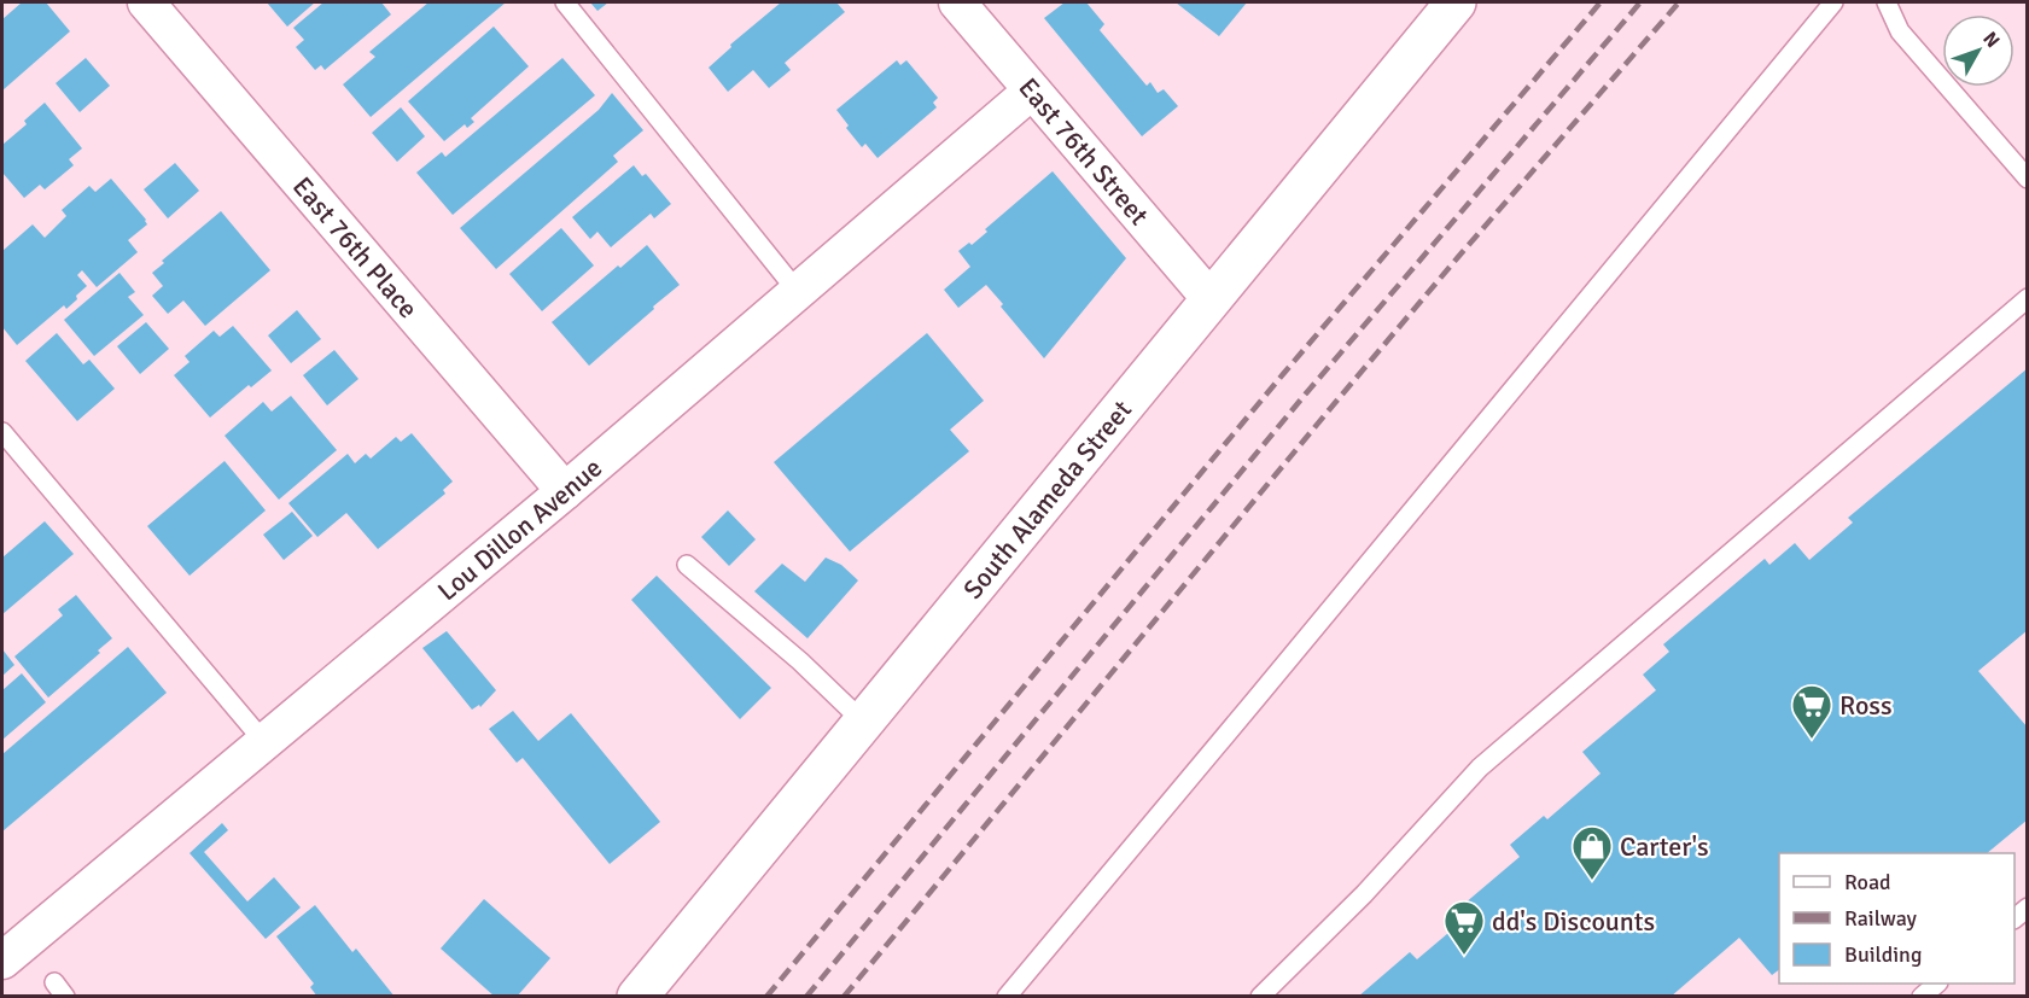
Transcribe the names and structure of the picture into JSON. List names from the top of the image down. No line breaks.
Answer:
{"streets":{"main road":["South Alameda Street"],"street":["East 76th Street","East 76th Place","Lou Dillon Avenue"]},"crossings":[["East 76th Street","South Alameda Street"],["East 76th Street","Lou Dillon Avenue"],["East 76th Place","Lou Dillon Avenue"]],"places":{"supermarket":["Ross","dd's Discounts"],"shop":["Carter's"]},"legend":["Road","Railway","Building"],"north":"top right"}
